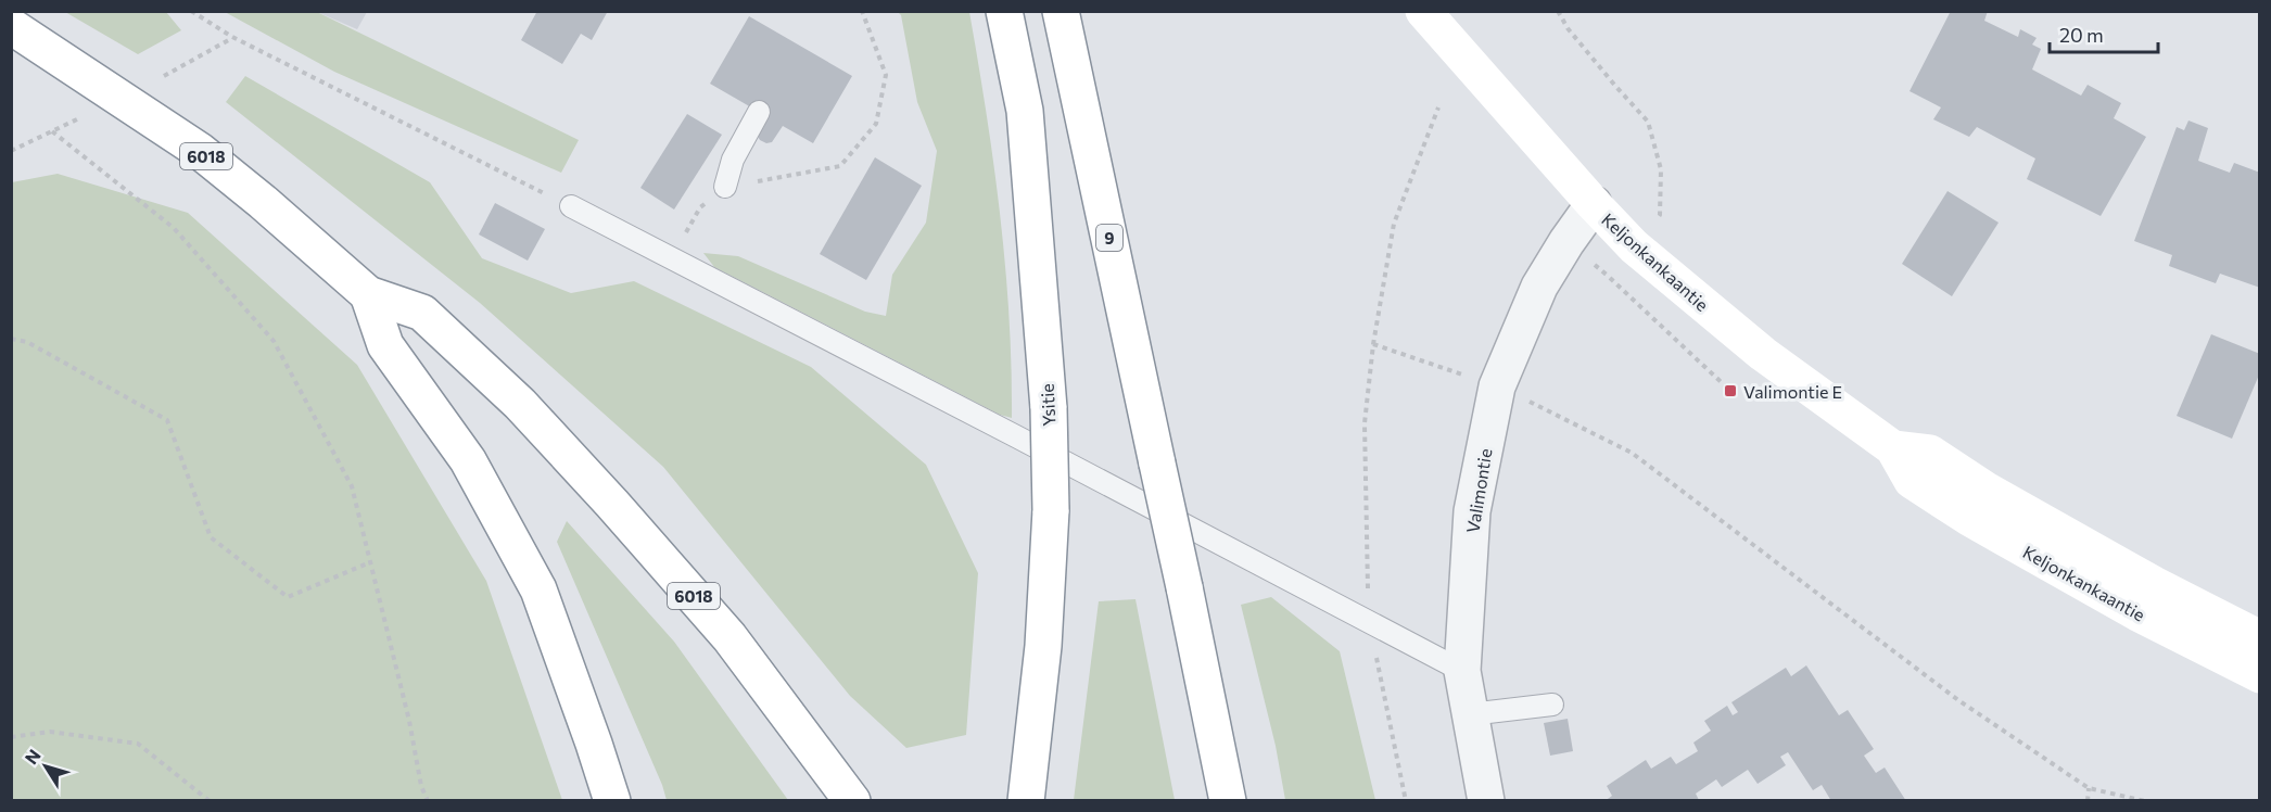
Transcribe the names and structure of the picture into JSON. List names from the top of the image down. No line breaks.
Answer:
{"streets":{"main road":["6018","9","Keljonkankaantie","Ysitie"],"street":["Valimontie"]},"crossings":[["Keljonkankaantie","Valimontie"]],"places":{"transit":["Valimontie E"]},"scale_bar":"20 m","north":"top left"}
